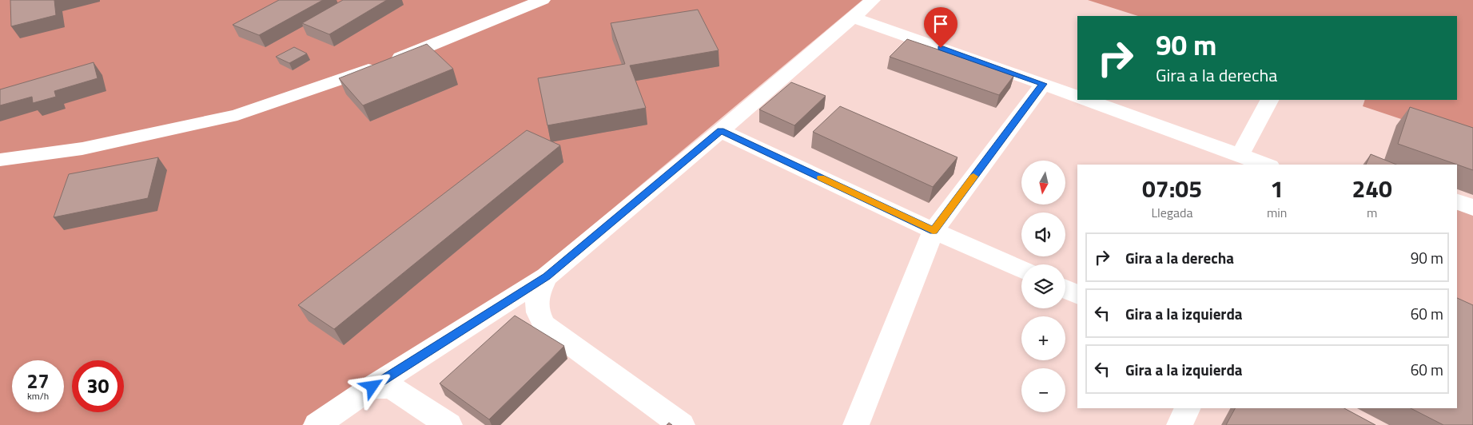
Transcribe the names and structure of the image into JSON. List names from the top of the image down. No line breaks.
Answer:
{"north":"bottom","page":{"turn":["90 m","Gira a la derecha"],"map_buttons":["+","−"],"eta":["07:05","Llegada","1","min","240","m"],"list":[{"name":"Gira a la derecha","value":"90 m"},{"name":"Gira a la izquierda","value":"60 m"},{"name":"Gira a la izquierda","value":"60 m"}],"speed":"27 km/h","limit":"30"}}
